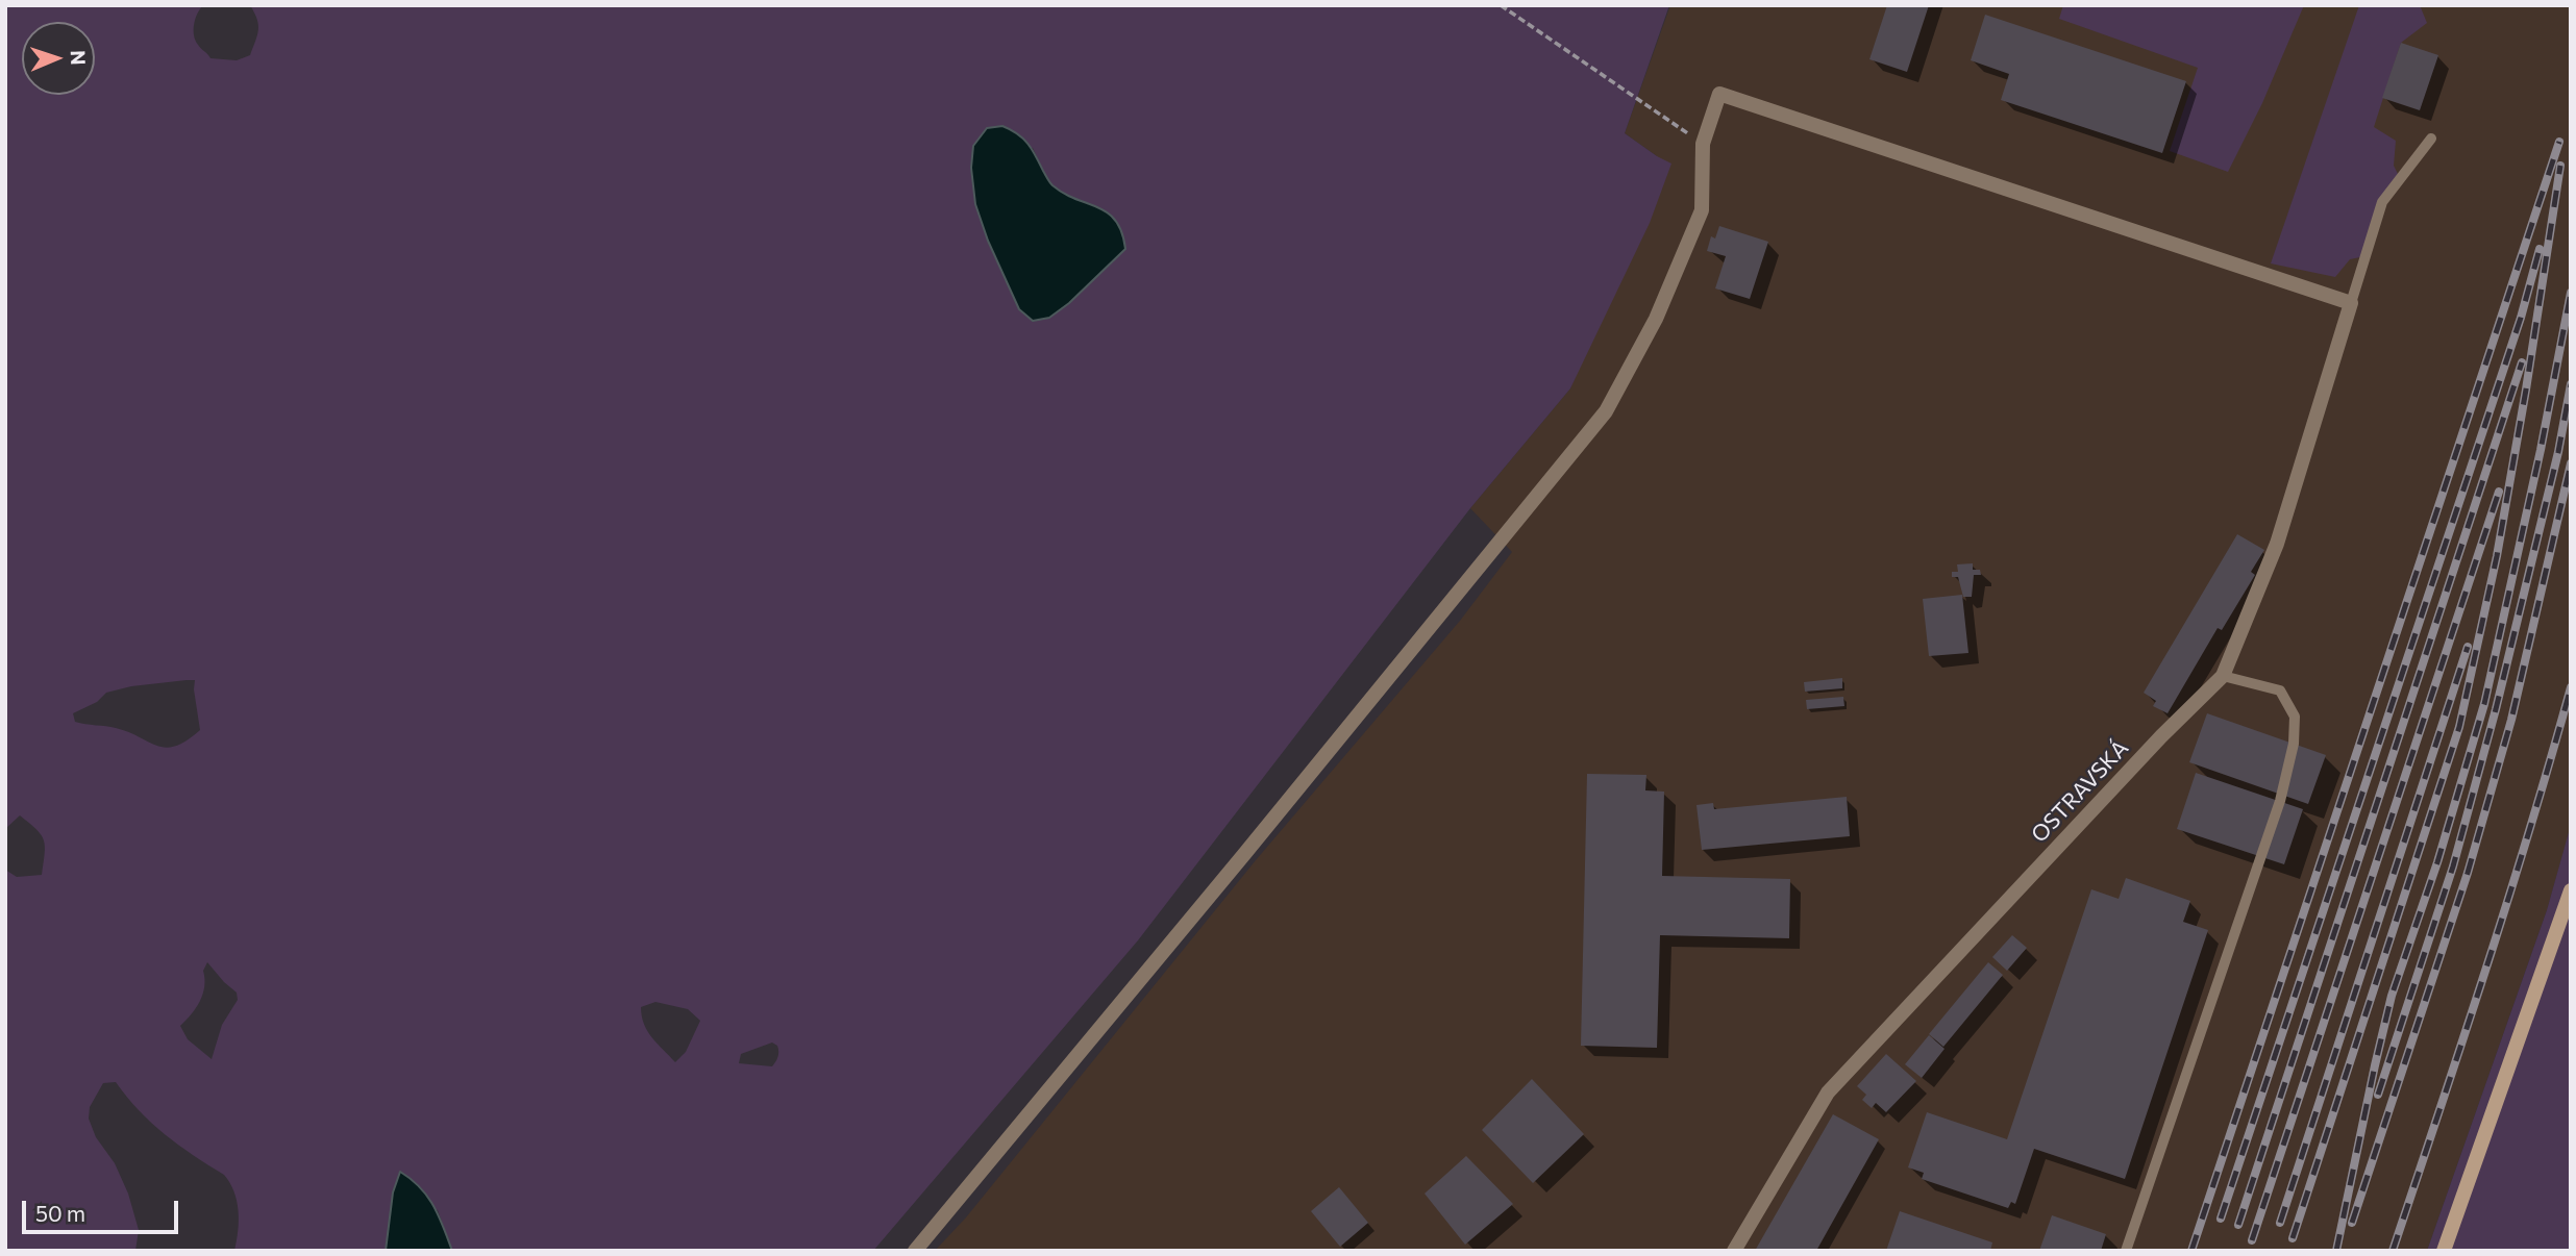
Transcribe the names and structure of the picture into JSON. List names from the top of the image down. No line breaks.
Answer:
{"streets":{"street":["OSTRAVSKÁ"]},"scale_bar":"50 m","north":"right"}
